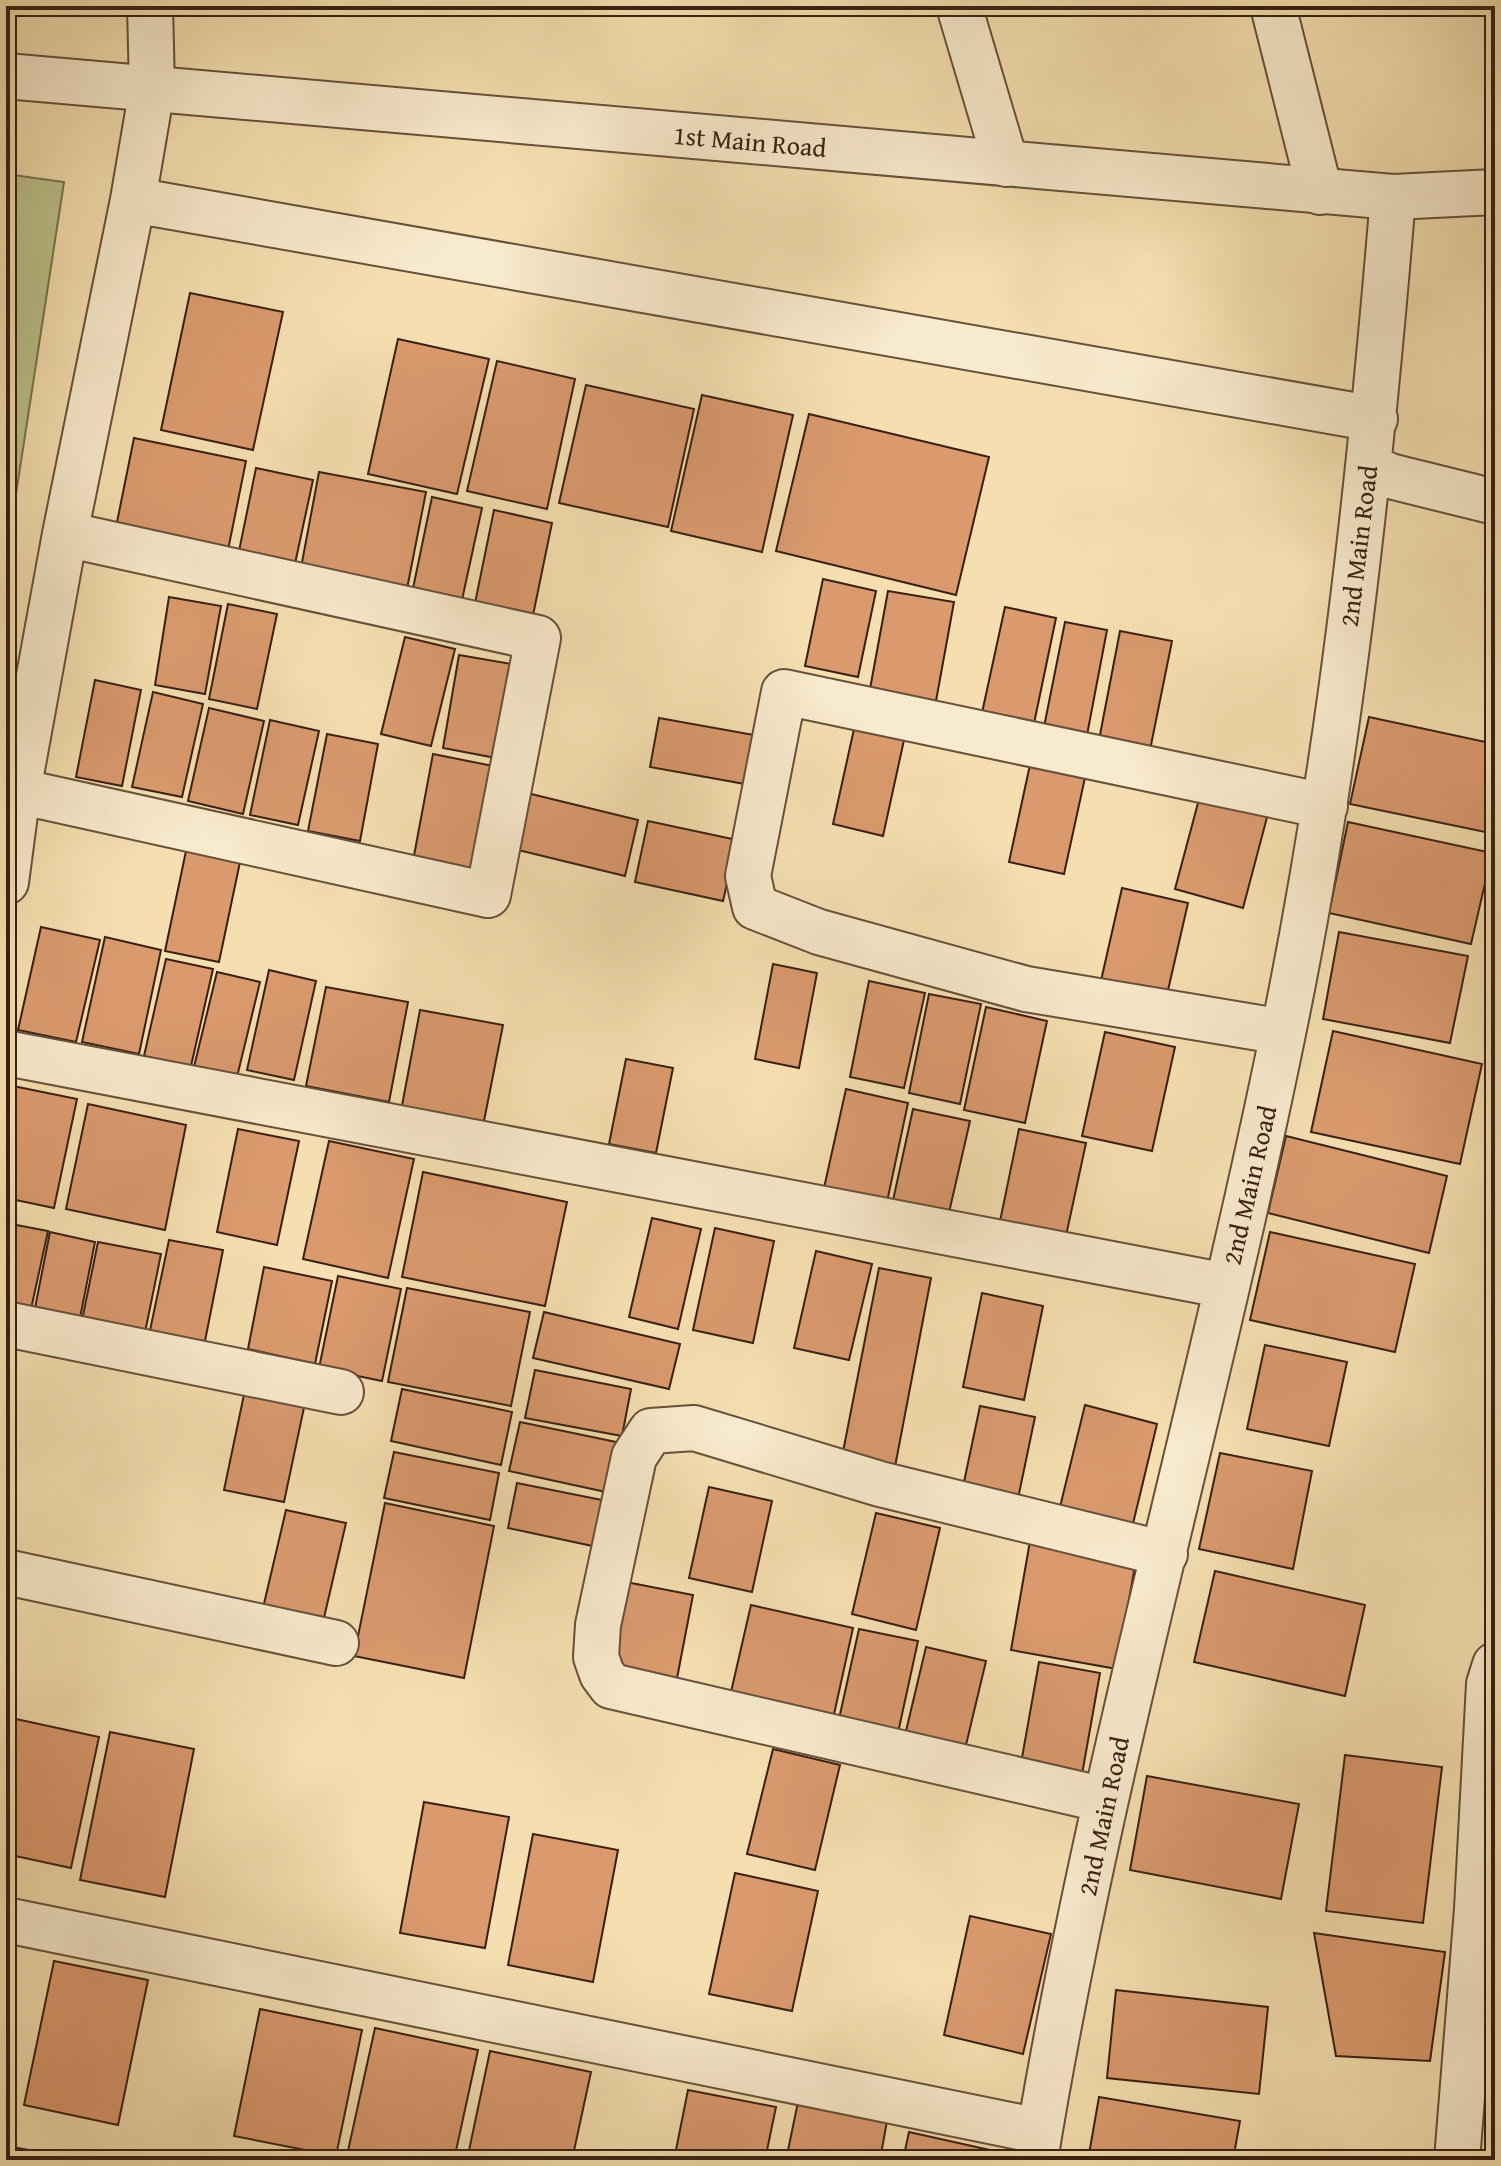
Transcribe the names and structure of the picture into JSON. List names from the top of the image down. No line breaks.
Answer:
{"streets":{"street":["1st Main Road","2nd Main Road"]},"crossings":[["1st Main Road","2nd Main Road"]]}
